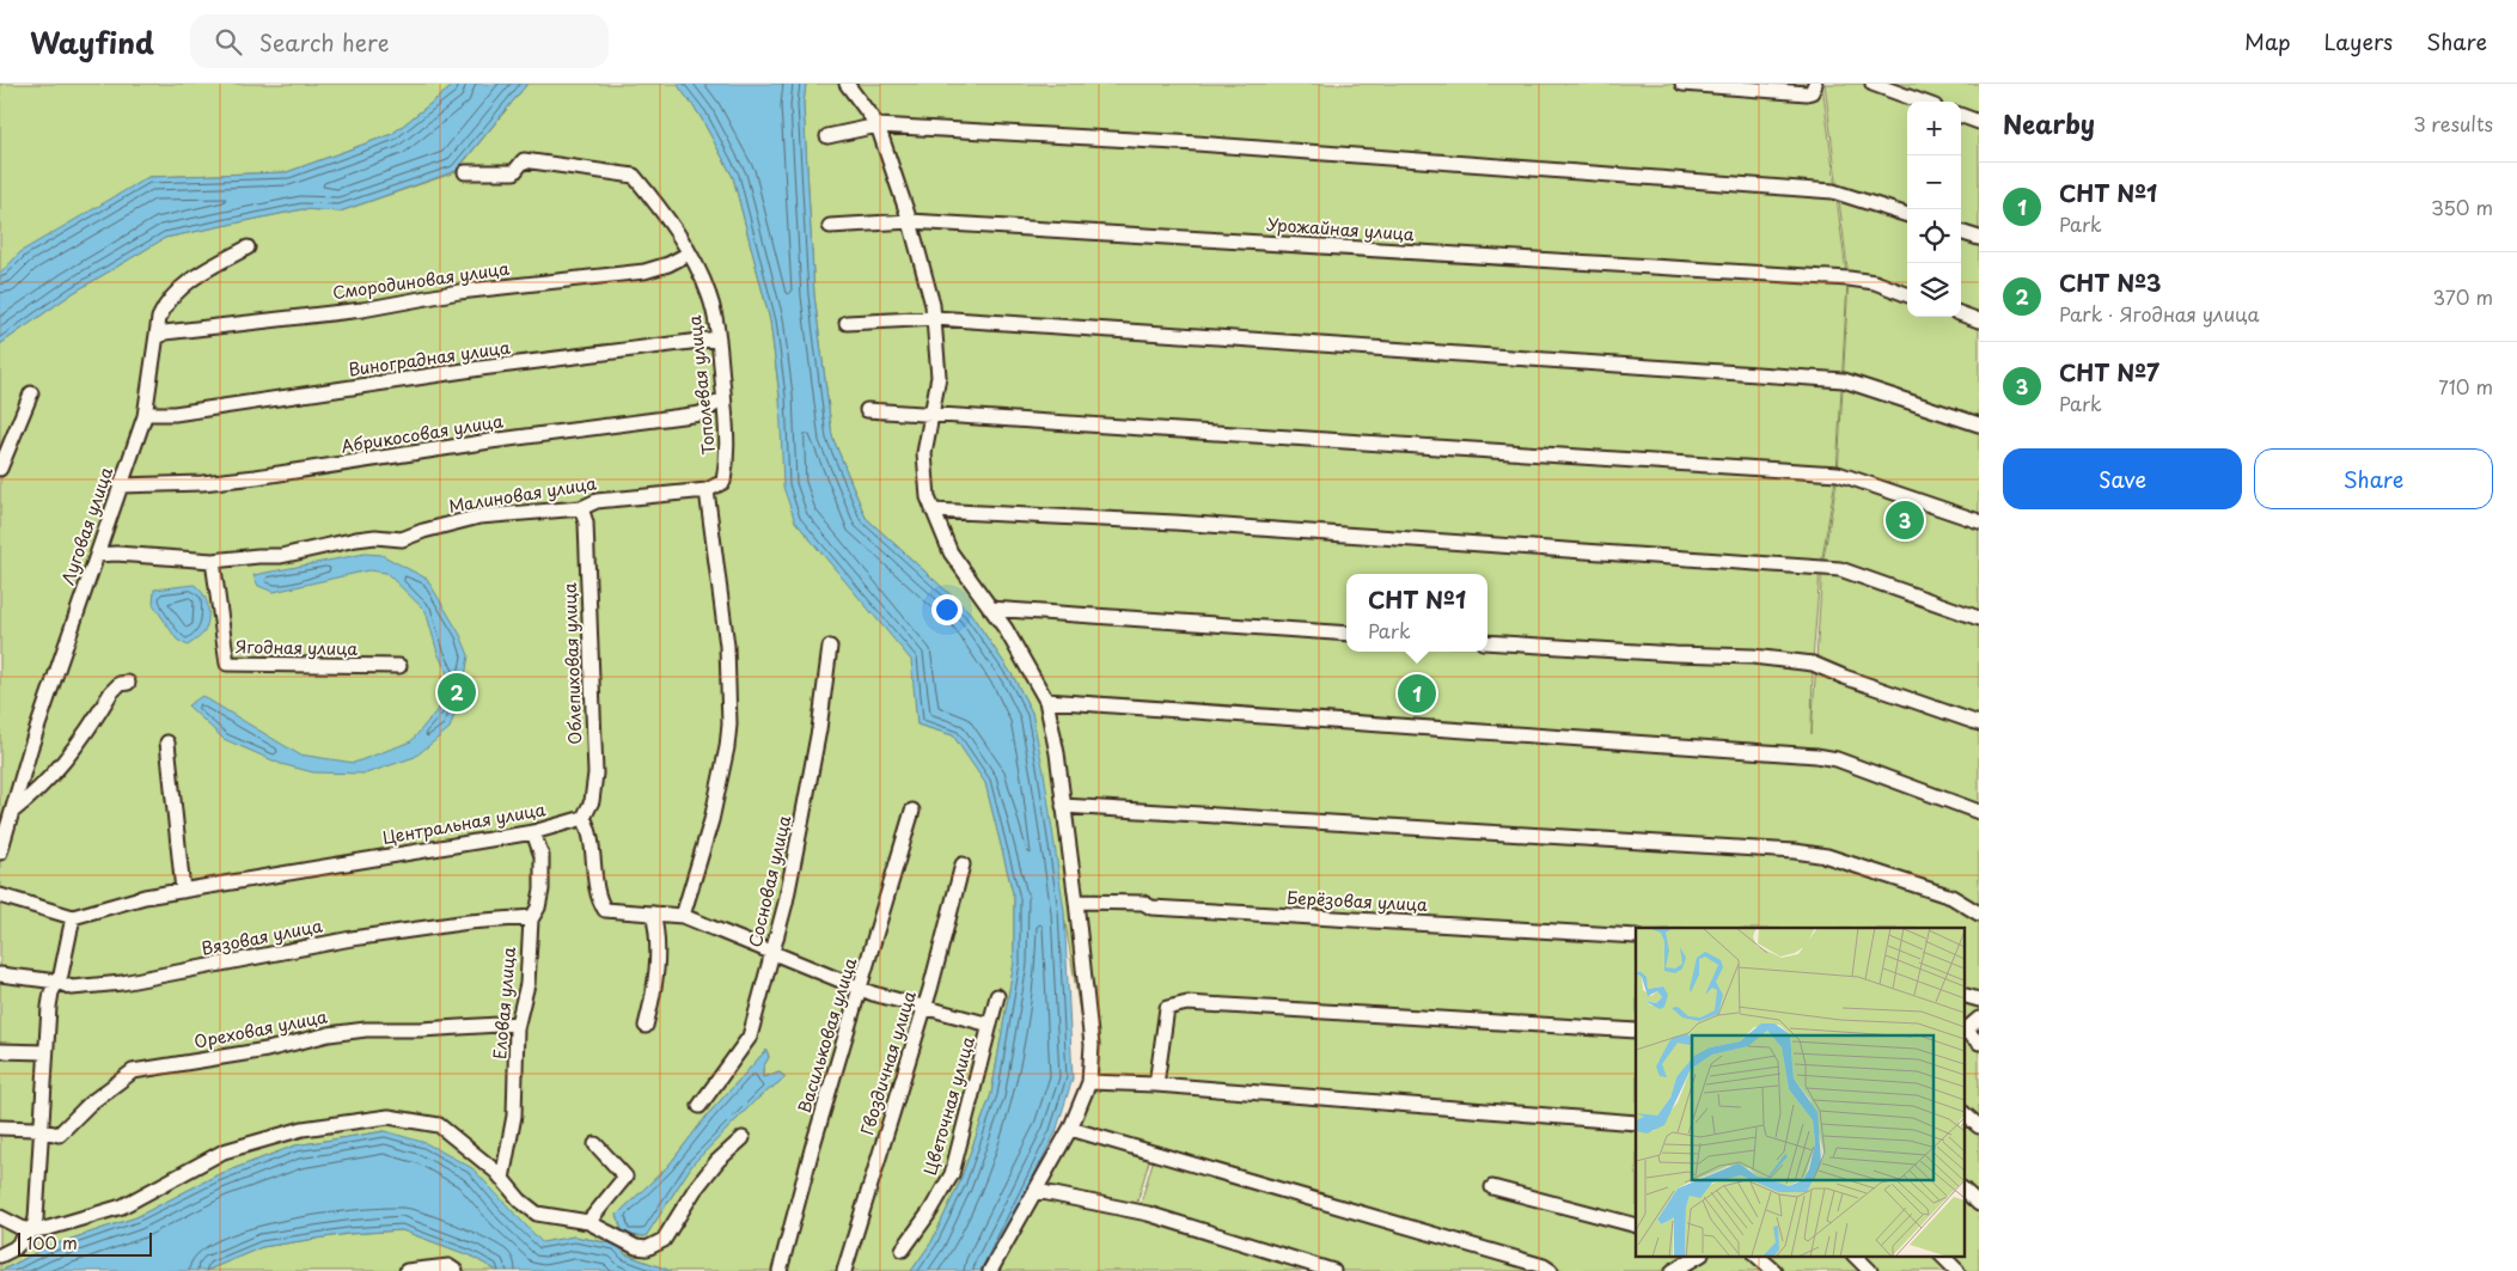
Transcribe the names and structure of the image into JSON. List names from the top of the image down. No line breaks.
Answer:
{"streets":{"street":["Урожайная улица","Смородиновая улица","Виноградная улица","Тополевая улица","Абрикосовая улица","Малиновая улица","Луговая улица","Ягодная улица","Облепиховая улица","Центральная улица","Сосновая улица","Берёзовая улица","Вязовая улица","Еловая улица","Ореховая улица","Васильковая улица","Гвоздичная улица","Цветочная улица"]},"crossings":[["Смородиновая улица","Тополевая улица"],["Смородиновая улица","Луговая улица"],["Виноградная улица","Тополевая улица"],["Виноградная улица","Луговая улица"],["Тополевая улица","Абрикосовая улица"],["Тополевая улица","Малиновая улица"],["Абрикосовая улица","Луговая улица"],["Малиновая улица","Луговая улица"],["Малиновая улица","Ягодная улица"],["Малиновая улица","Облепиховая улица"],["Облепиховая улица","Центральная улица"],["Центральная улица","Еловая улица"],["Вязовая улица","Еловая улица"],["Еловая улица","Ореховая улица"]],"scale_bar":"100 m","page":{"header":"Wayfind","search":"Search here","nav":["Map","Layers","Share"],"heading":["Nearby","3 results"],"map_buttons":["+","−"],"list":[{"mark":"1","name":"СНТ №1","note":"Park","value":"350 m"},{"mark":"2","name":"СНТ №3","note":"Park · Ягодная улица","value":"370 m"},{"mark":"3","name":"СНТ №7","note":"Park","value":"710 m"}],"buttons":["Save","Share"],"pins":["3","2","1"],"popup":["СНТ №1","Park"],"scale":"100 m"}}
